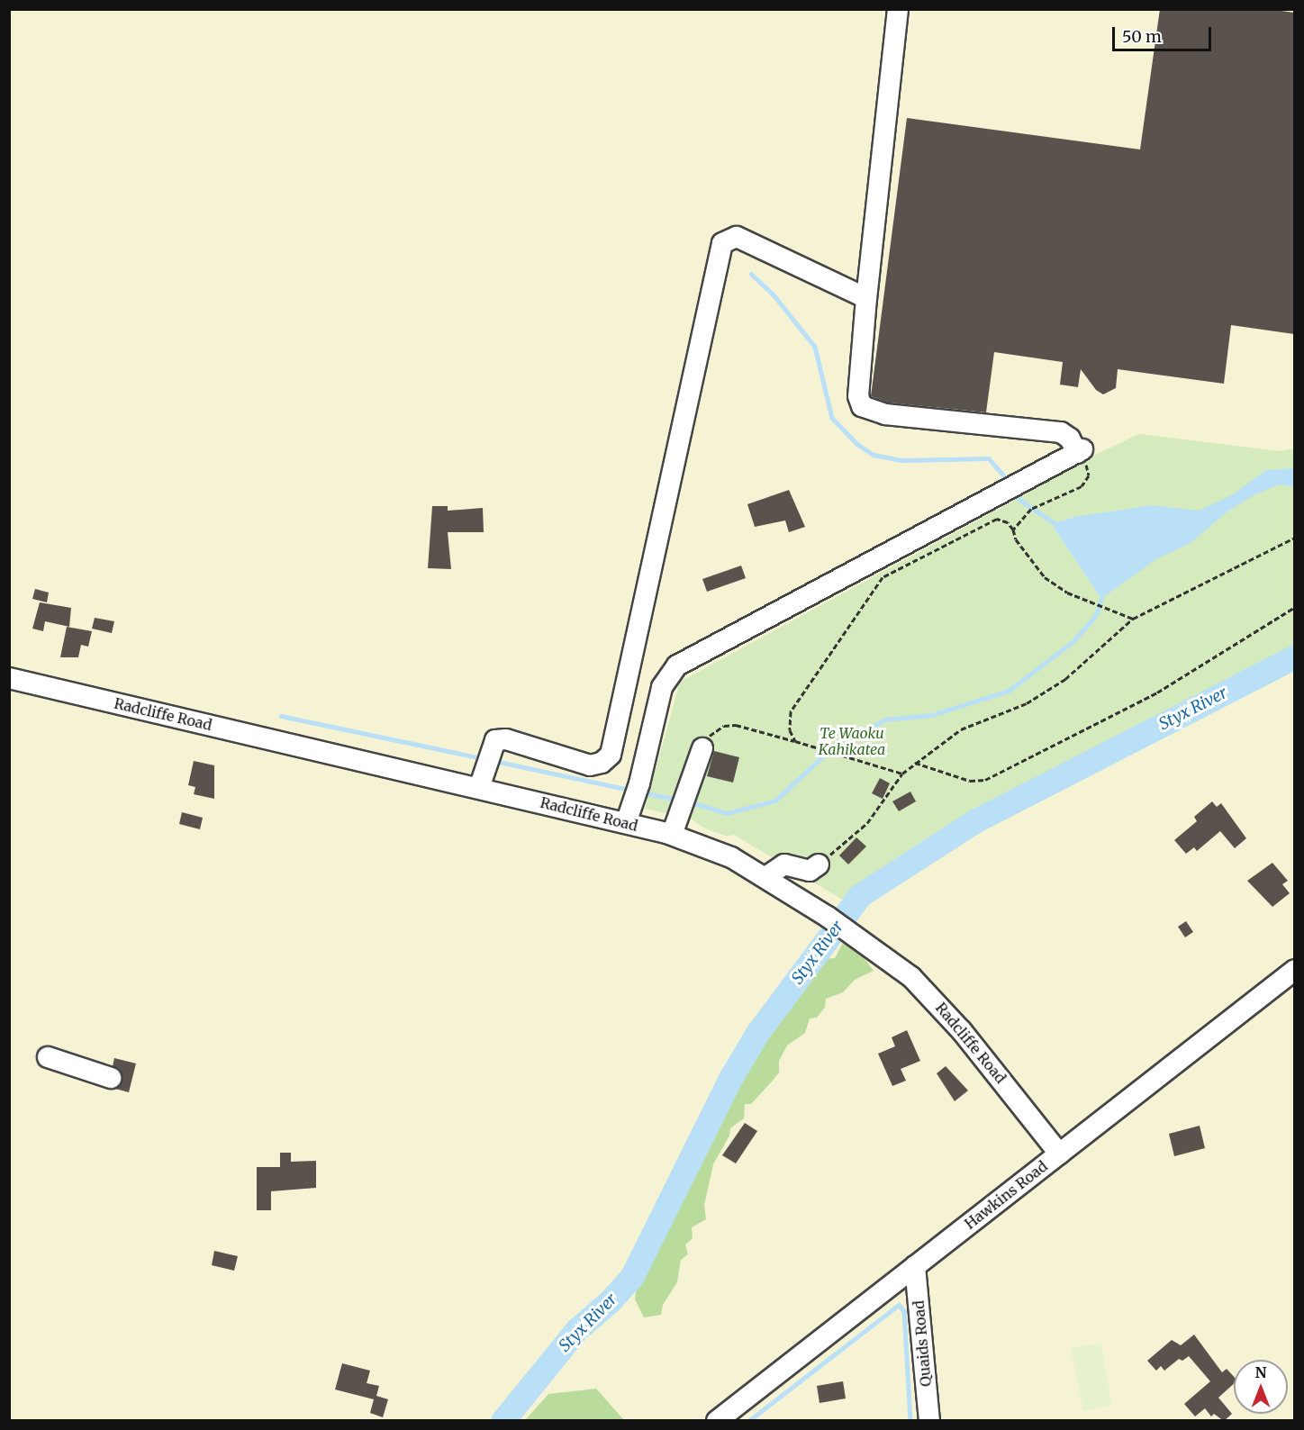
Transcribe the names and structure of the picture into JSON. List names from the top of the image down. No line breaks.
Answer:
{"streets":{"street":["Radcliffe Road","Hawkins Road","Quaids Road"]},"crossings":[["Radcliffe Road","Hawkins Road"],["Hawkins Road","Quaids Road"]],"water":["Styx River"],"parks":["Te Waoku Kahikatea"],"scale_bar":"50 m","north":"top"}
